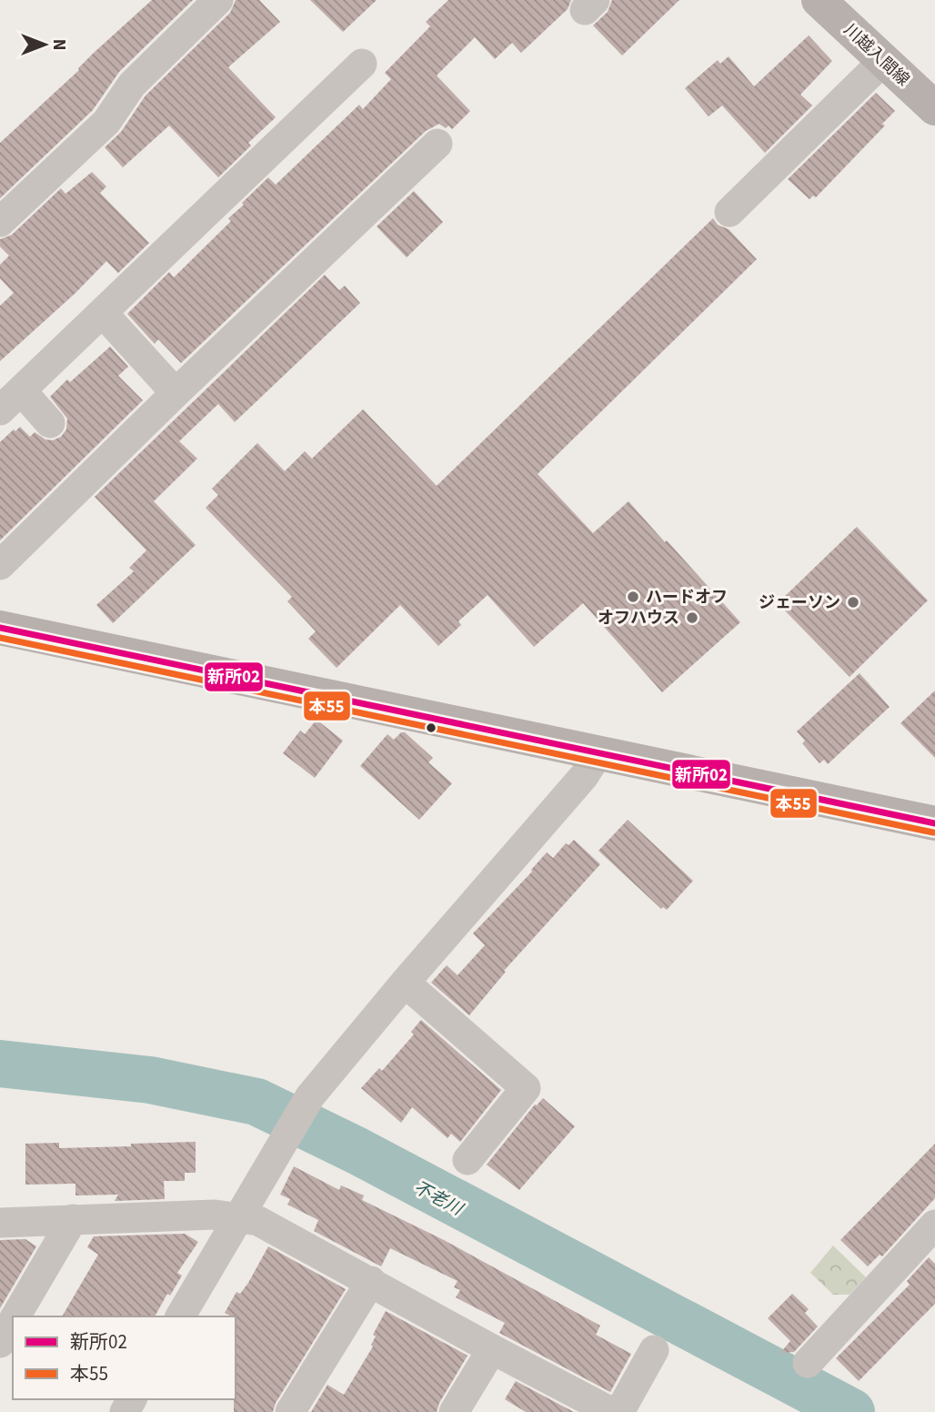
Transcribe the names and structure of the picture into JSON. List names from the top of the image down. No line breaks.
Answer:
{"streets":{"main road":["川越入間線"]},"water":["不老川"],"places":["ハードオフ","ジェーソン","オフハウス"],"lines":["transit line 新所02","transit line 本55"],"legend":["新所02","本55"],"north":"right"}
